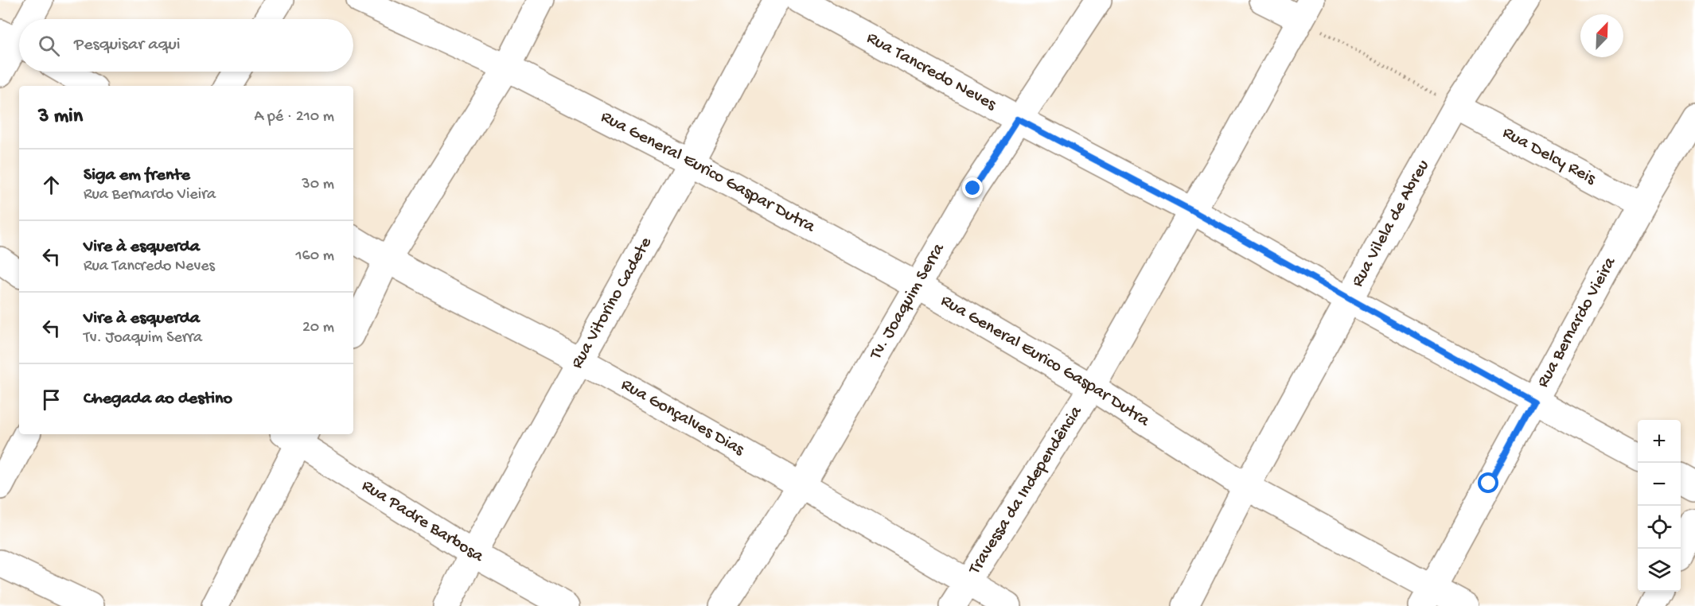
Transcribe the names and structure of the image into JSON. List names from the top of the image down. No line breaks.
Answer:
{"streets":{"street":["Rua Tancredo Neves","Rua Delcy Reis","Rua General Eurico Gaspar Dutra","Rua Vilela de Abreu","Tv. Joaquim Serra","Rua Vitorino Cadete","Rua Bernardo Vieira","Rua Gonçalves Dias","Travessa da Independência","Rua Padre Barbosa"]},"crossings":[["Rua Tancredo Neves","Rua Vilela de Abreu"],["Rua Tancredo Neves","Tv. Joaquim Serra"],["Rua Tancredo Neves","Rua Bernardo Vieira"],["Rua Tancredo Neves","Travessa da Independência"],["Rua Delcy Reis","Rua Vilela de Abreu"],["Rua Delcy Reis","Rua Bernardo Vieira"],["Rua General Eurico Gaspar Dutra","Rua Vilela de Abreu"],["Rua General Eurico Gaspar Dutra","Tv. Joaquim Serra"],["Rua General Eurico Gaspar Dutra","Rua Vitorino Cadete"],["Rua General Eurico Gaspar Dutra","Rua Bernardo Vieira"],["Rua General Eurico Gaspar Dutra","Travessa da Independência"],["Tv. Joaquim Serra","Rua Gonçalves Dias"],["Rua Vitorino Cadete","Rua Gonçalves Dias"],["Rua Vitorino Cadete","Rua Padre Barbosa"],["Rua Gonçalves Dias","Travessa da Independência"]],"north":"top right","page":{"search":"Pesquisar aqui","heading":["3 min","A pé · 210 m"],"list":[["Siga em frente","Rua Bernardo Vieira","30 m"],["Vire à esquerda","Rua Tancredo Neves","160 m"],["Vire à esquerda","Tv. Joaquim Serra","20 m"],"Chegada ao destino"],"map_buttons":["+","−"]}}
